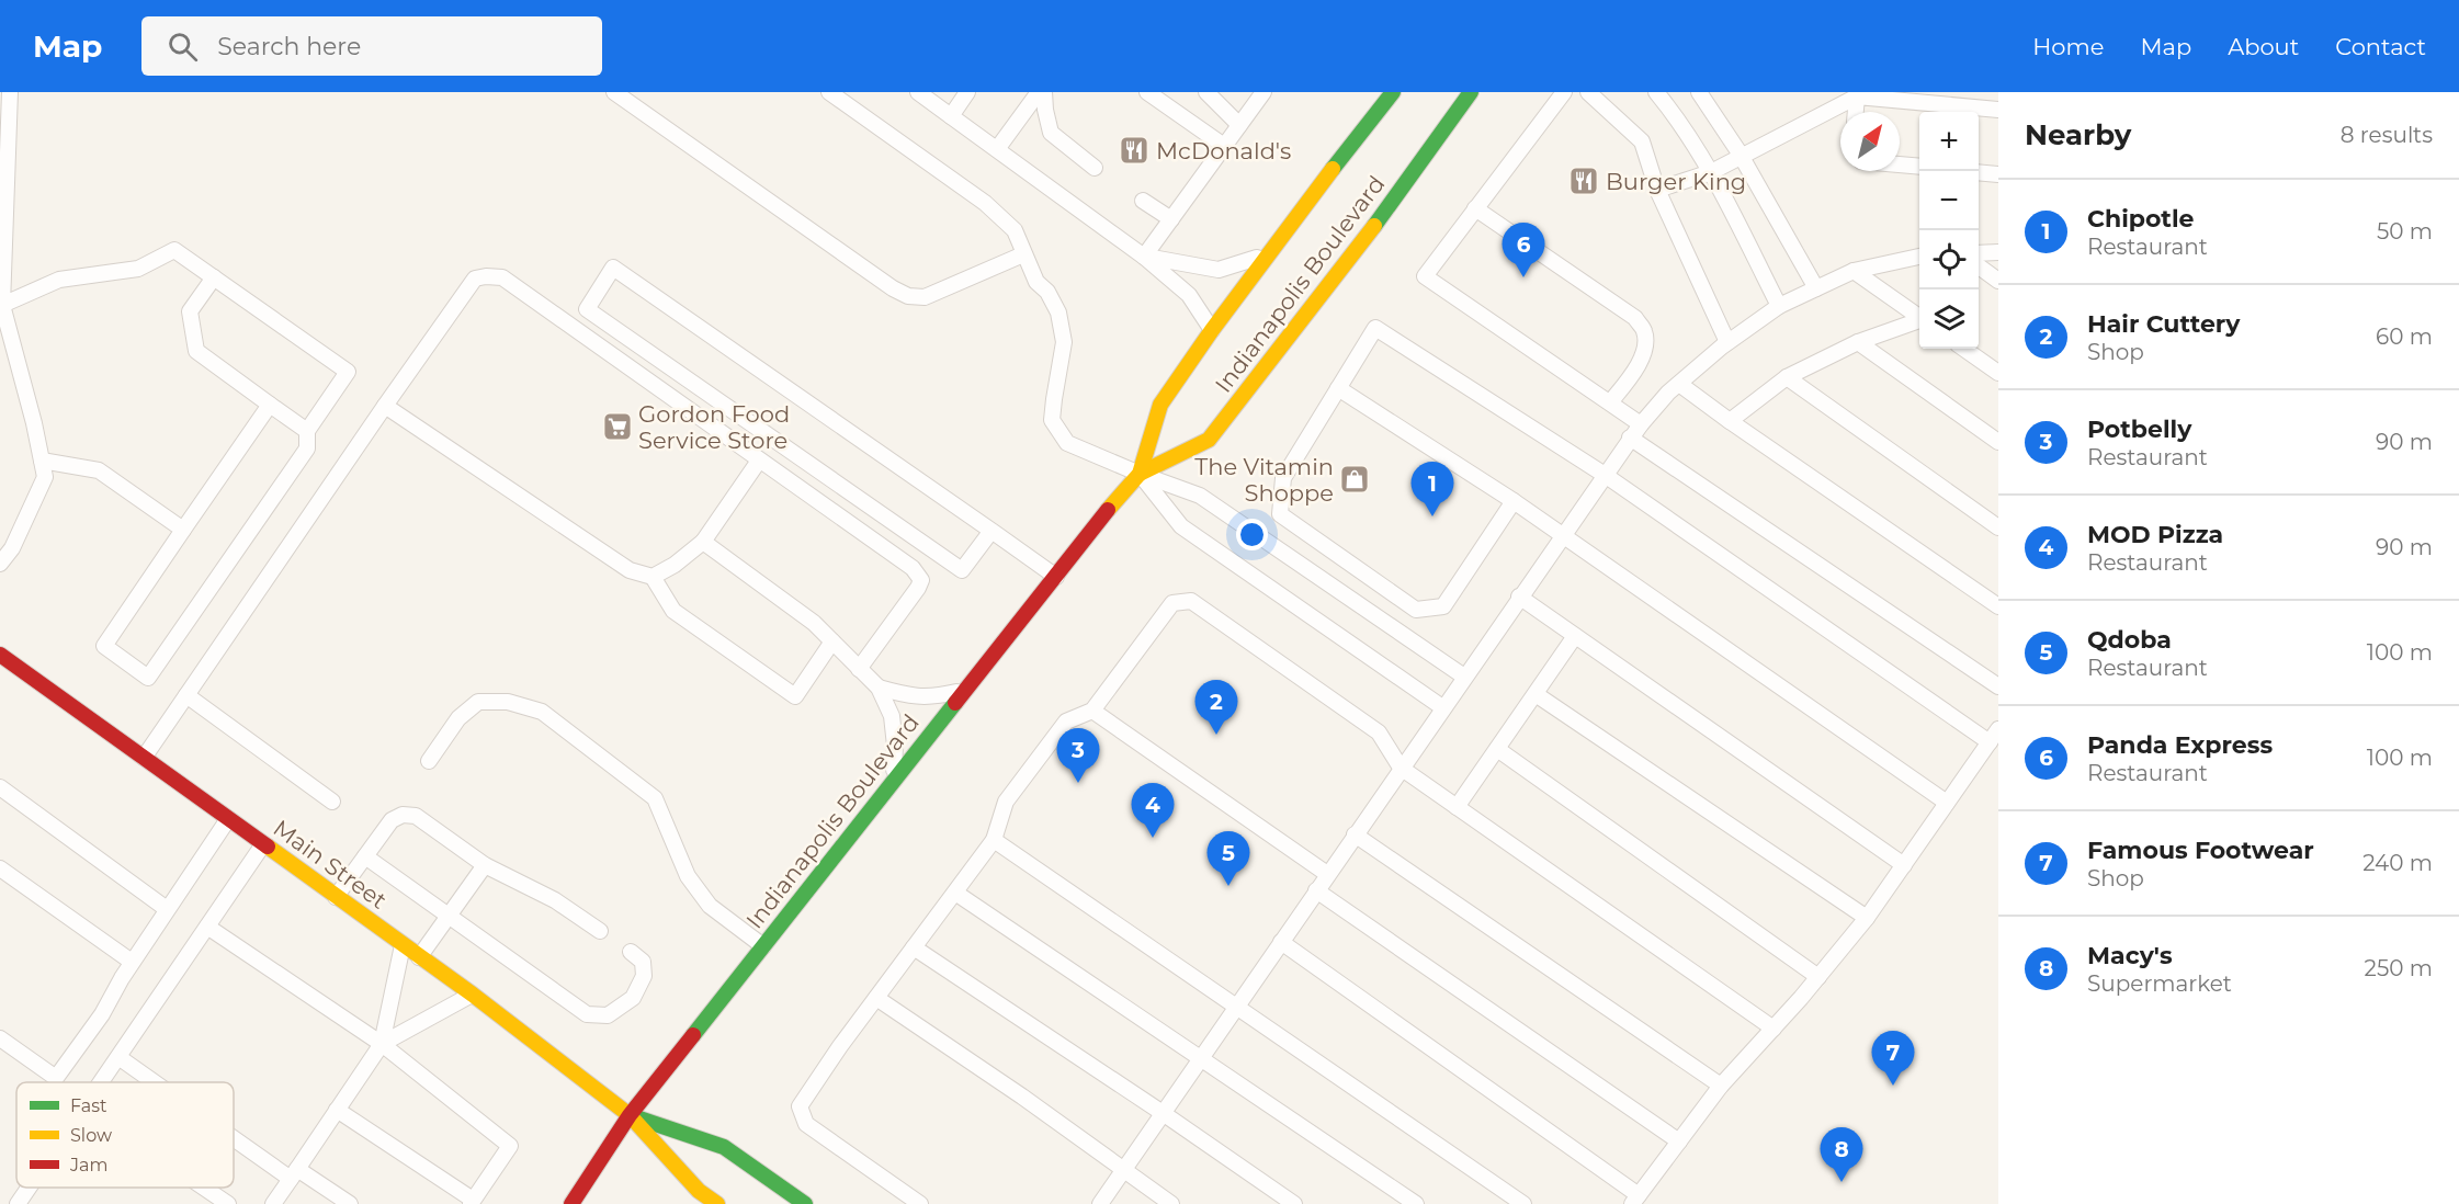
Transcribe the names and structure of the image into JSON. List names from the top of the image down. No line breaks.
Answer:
{"streets":{"main road":["Indianapolis Boulevard","Main Street"]},"crossings":[["Indianapolis Boulevard","Main Street"]],"places":{"restaurant":["McDonald's","Burger King"],"supermarket":["Gordon Food Service Store"],"shop":["The Vitamin Shoppe"]},"legend":["Fast","Slow","Jam"],"north":"top right","page":{"header":"Map","search":"Search here","nav":["Home","Map","About","Contact"],"heading":["Nearby","8 results"],"map_buttons":["+","−"],"list":[{"mark":"1","name":"Chipotle","note":"Restaurant","value":"50 m"},{"mark":"2","name":"Hair Cuttery","note":"Shop","value":"60 m"},{"mark":"3","name":"Potbelly","note":"Restaurant","value":"90 m"},{"mark":"4","name":"MOD Pizza","note":"Restaurant","value":"90 m"},{"mark":"5","name":"Qdoba","note":"Restaurant","value":"100 m"},{"mark":"6","name":"Panda Express","note":"Restaurant","value":"100 m"},{"mark":"7","name":"Famous Footwear","note":"Shop","value":"240 m"},{"mark":"8","name":"Macy's","note":"Supermarket","value":"250 m"}],"pins":["6","1","2","3","4","5","7","8"]}}
